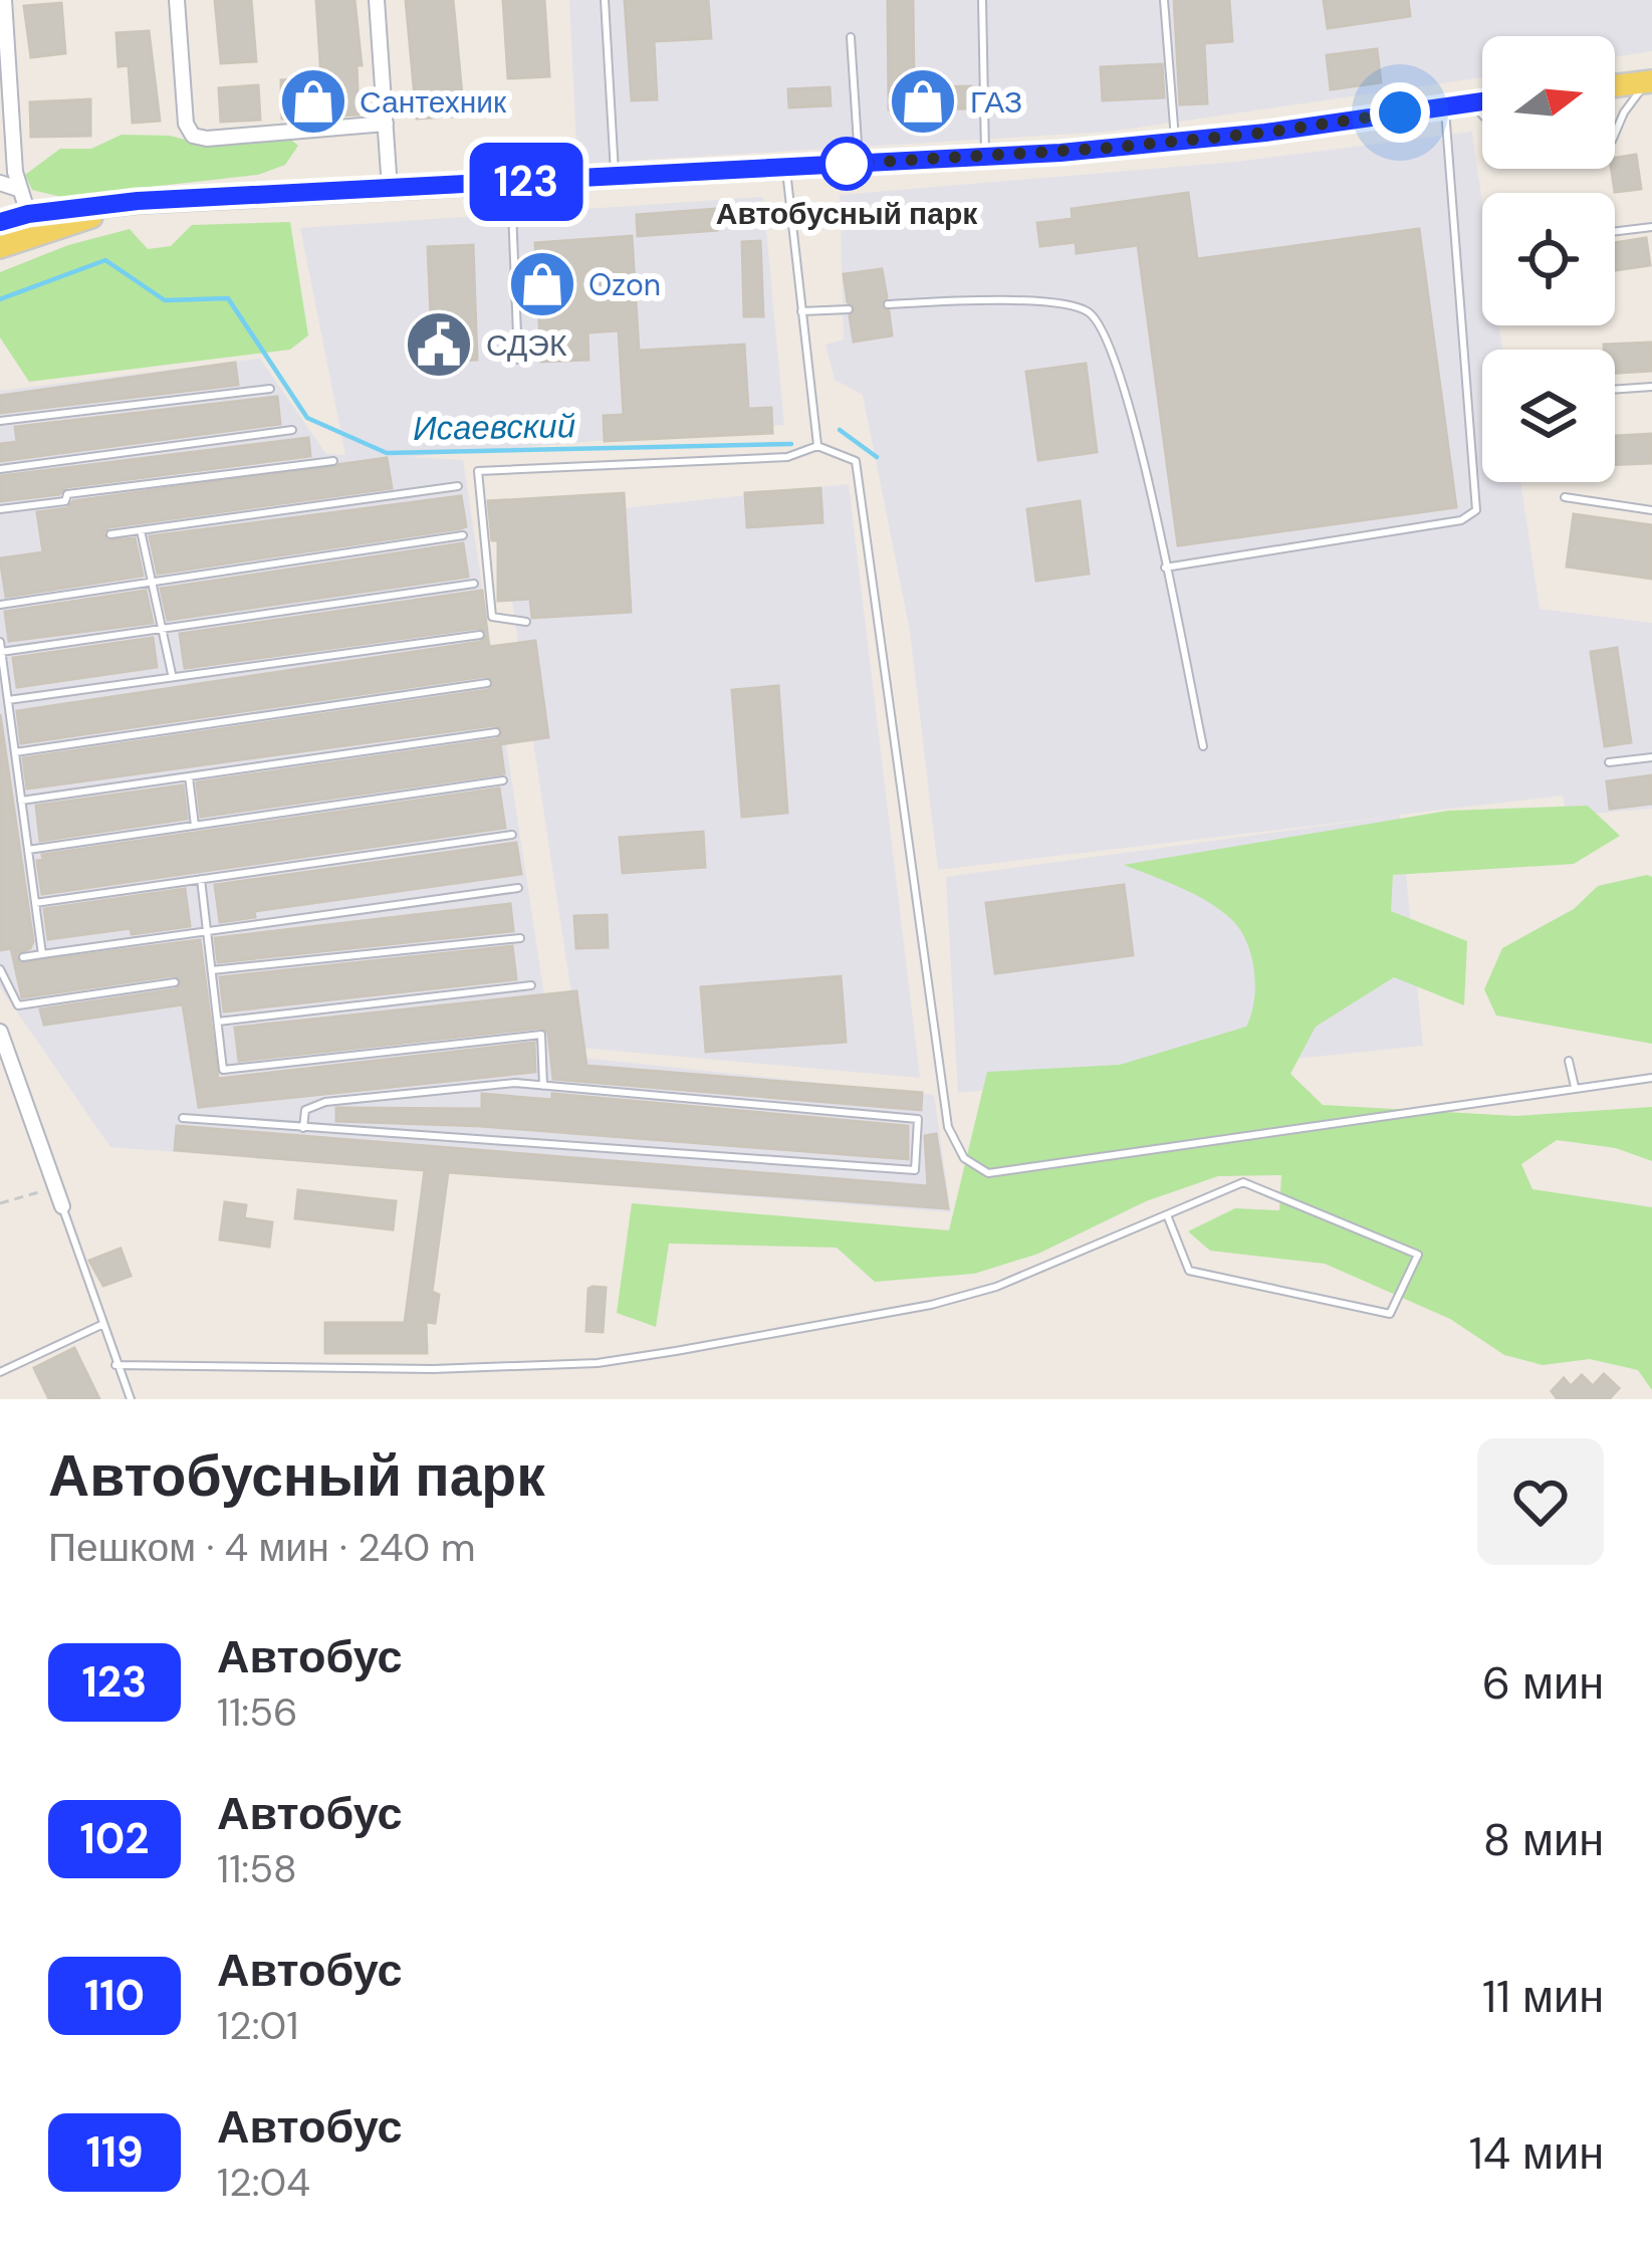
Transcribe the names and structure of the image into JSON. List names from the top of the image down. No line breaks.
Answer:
{"water":["Исаевский"],"places":{"shop":["Сантехник","ГАЗ","Ozon"],"other":["Автобусный парк"],"public building":["СДЭК"]},"lines":["bus line 123"],"north":"right","page":{"on_map":"123","heading":["Автобусный парк","Пешком · 4 мин · 240 m"],"list":[{"mark":"123","name":"Автобус","note":"11:56","value":"6 мин"},{"mark":"102","name":"Автобус","note":"11:58","value":"8 мин"},{"mark":"110","name":"Автобус","note":"12:01","value":"11 мин"},{"mark":"119","name":"Автобус","note":"12:04","value":"14 мин"}]}}
